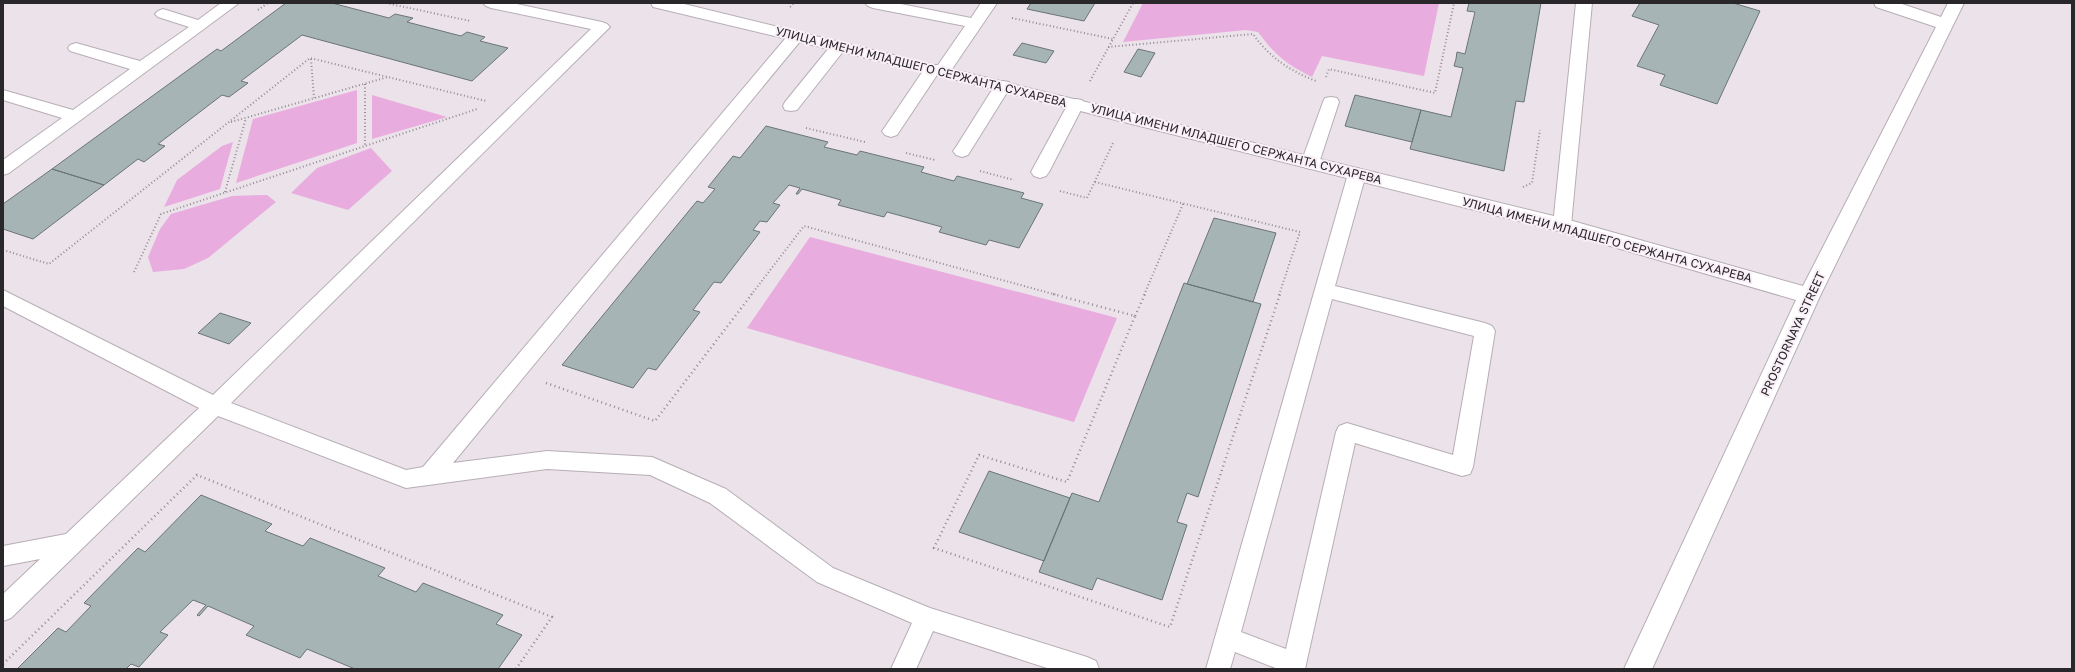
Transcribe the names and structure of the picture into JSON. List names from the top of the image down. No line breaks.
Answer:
{"streets":{"street":["УЛИЦА ИМЕНИ МЛАДШЕГО СЕРЖАНТА СУХАРЕВА","PROSTORNAYA STREET"]},"crossings":[["УЛИЦА ИМЕНИ МЛАДШЕГО СЕРЖАНТА СУХАРЕВА","PROSTORNAYA STREET"]]}
